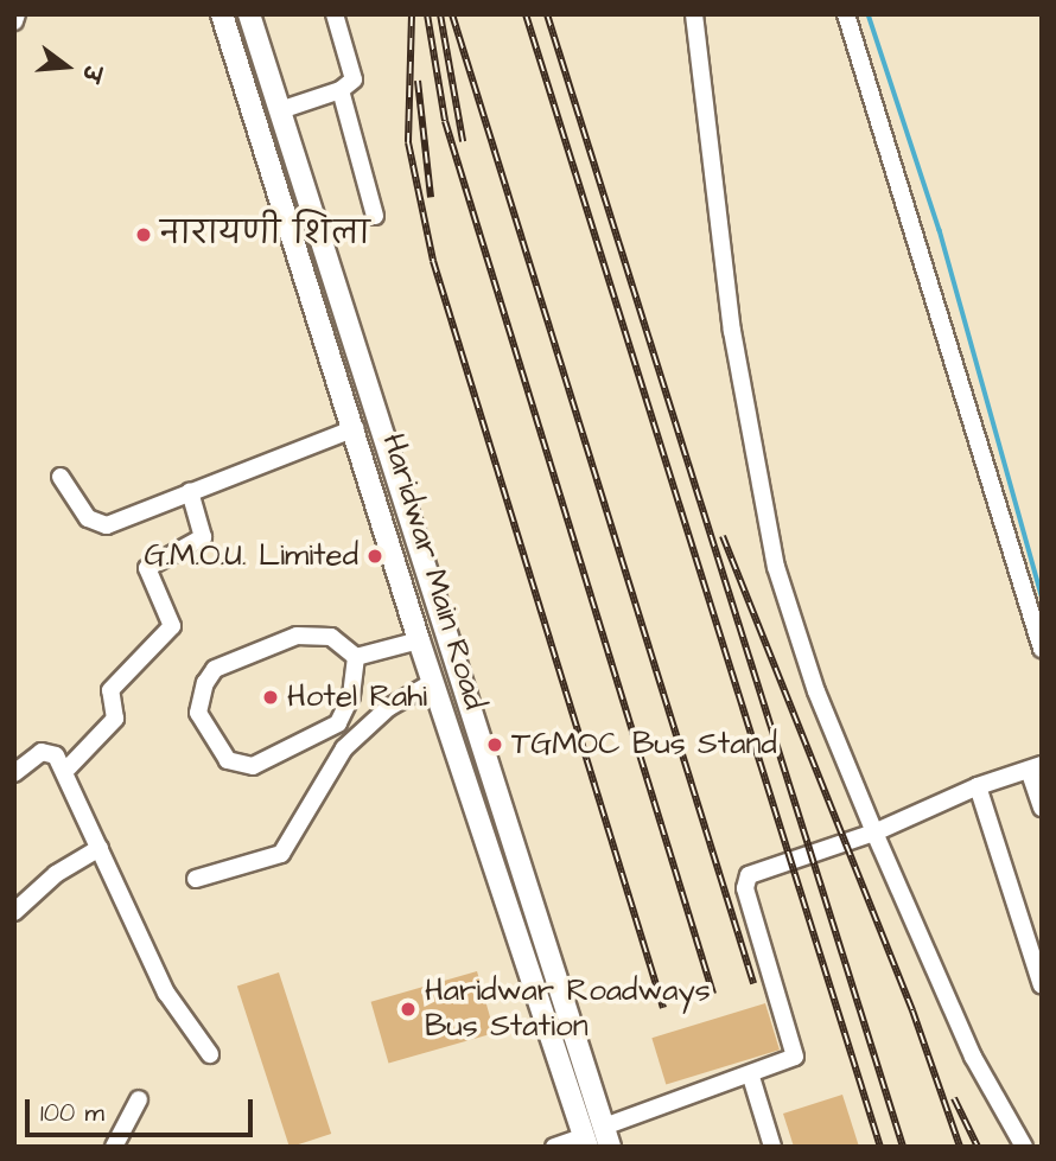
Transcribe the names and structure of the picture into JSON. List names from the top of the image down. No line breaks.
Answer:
{"streets":{"main road":["Haridwar Main Road"]},"places":["नारायणी शिला","G.M.O.U. Limited","Hotel Rahi","TGMOC Bus Stand","Haridwar Roadways Bus Station"],"scale_bar":"100 m","north":"right"}
